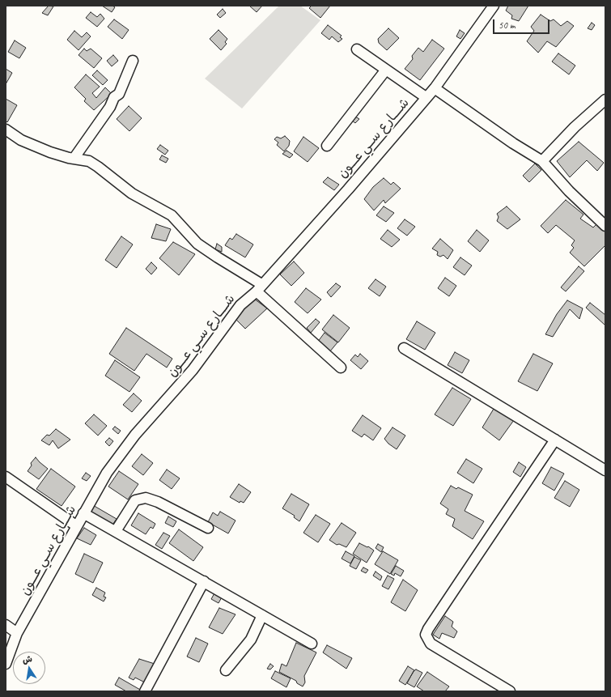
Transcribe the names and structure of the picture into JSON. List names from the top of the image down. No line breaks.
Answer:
{"streets":{"street":["شــــارع ســي عـــون"]},"scale_bar":"50 m","north":"top"}
